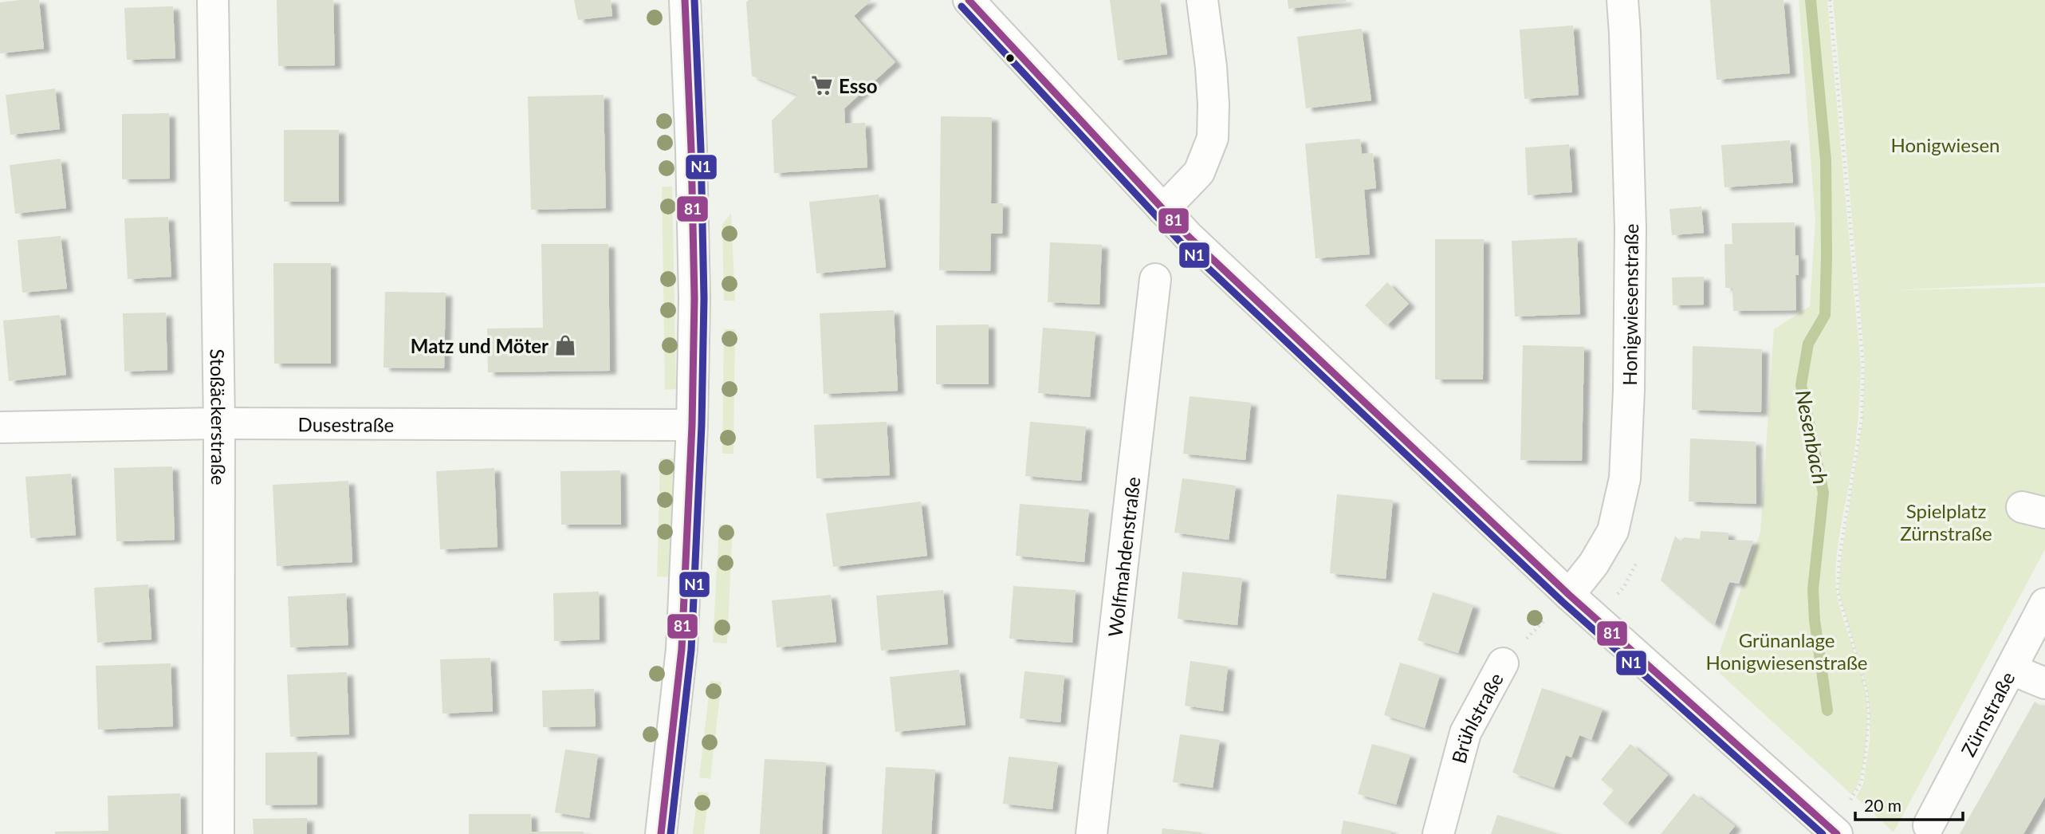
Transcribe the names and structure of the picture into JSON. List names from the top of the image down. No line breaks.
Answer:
{"streets":{"street":["Honigwiesenstraße","Stoßäckerstraße","Dusestraße","Wolfmahdenstraße","Zürnstraße","Brühlstraße"]},"crossings":[["Honigwiesenstraße","Brühlstraße"],["Stoßäckerstraße","Dusestraße"]],"water":["Nesenbach"],"parks":["Honigwiesen","Spielplatz Zürnstraße","Grünanlage Honigwiesenstraße"],"places":{"supermarket":["Esso"],"shop":["Matz und Möter"]},"lines":["transit line 81","transit line N1"],"scale_bar":"20 m"}
